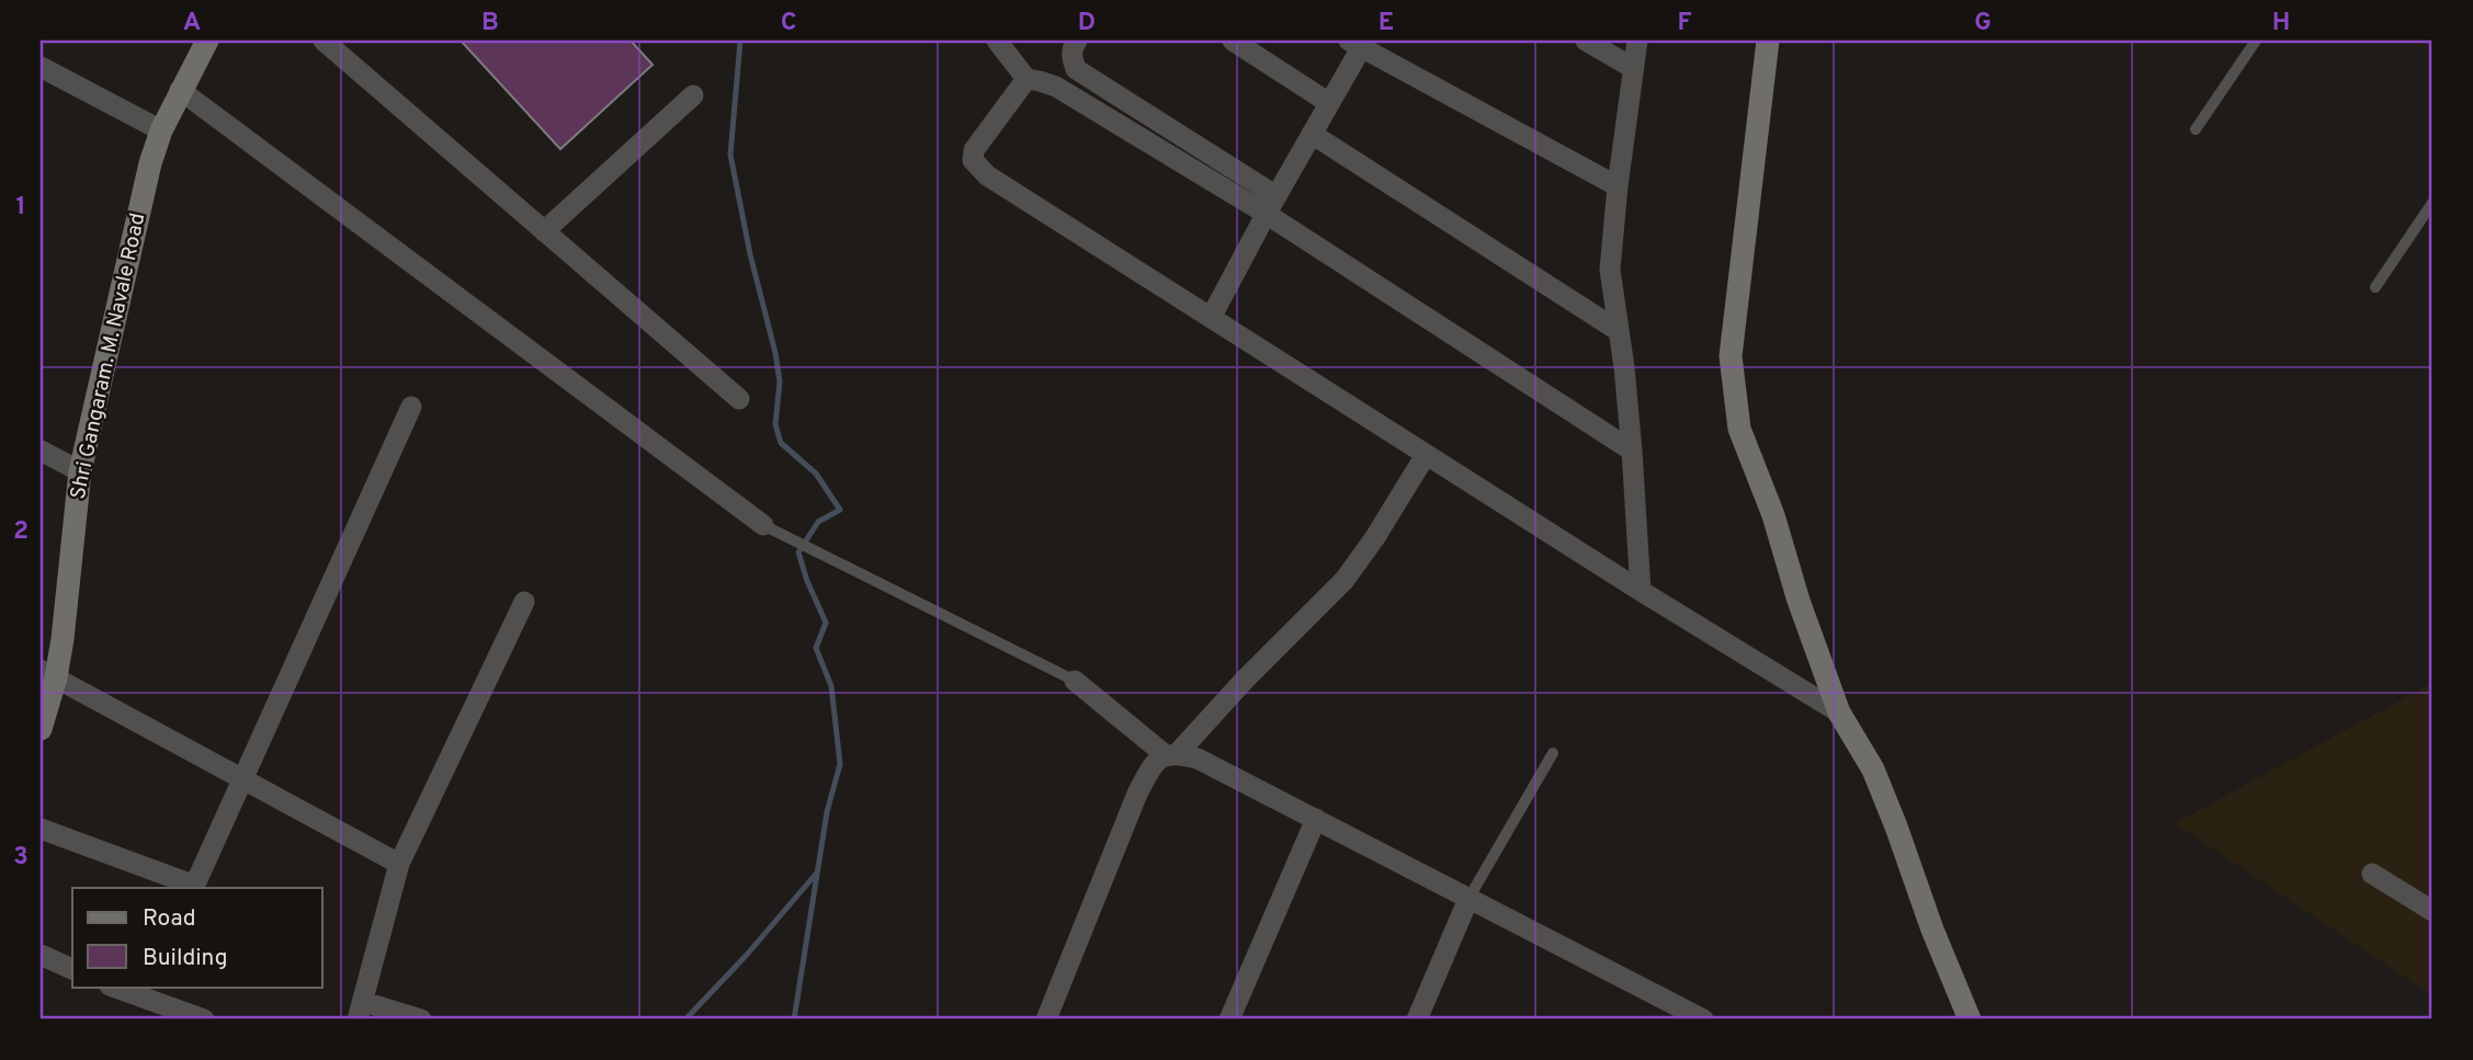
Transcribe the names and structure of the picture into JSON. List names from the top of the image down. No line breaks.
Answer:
{"streets":{"street":["Shri Gangaram. M. Navale Road"]},"legend":["Road","Building"],"grid":{"columns":["A","B","C","D","E","F","G","H"],"rows":["1","2","3"]}}
